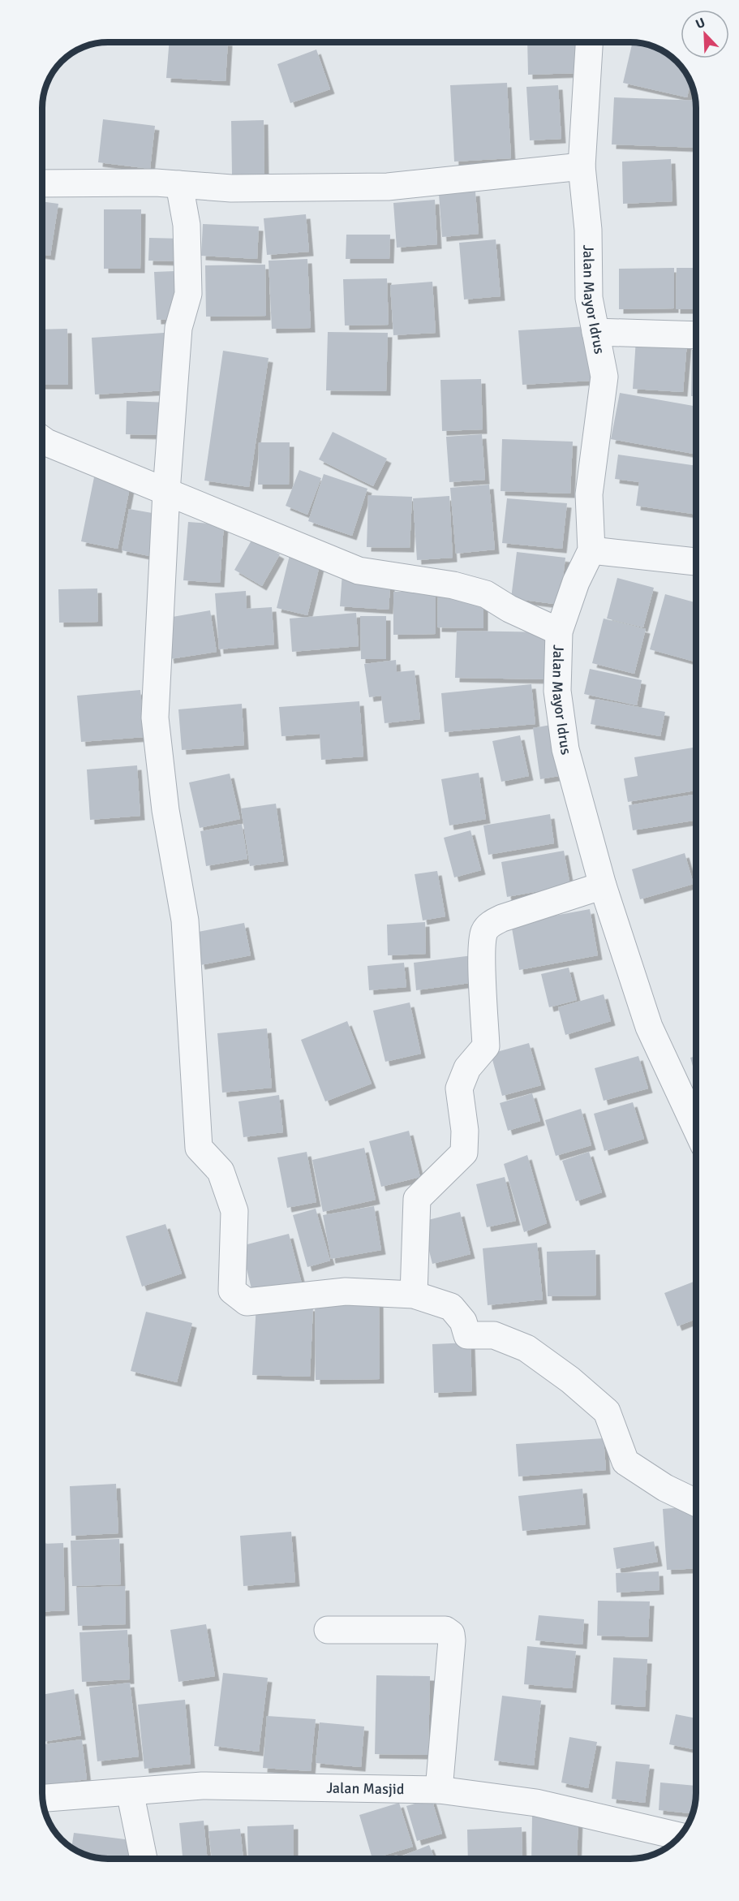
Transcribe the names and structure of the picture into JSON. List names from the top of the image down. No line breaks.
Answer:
{"streets":{"street":["Jalan Mayor Idrus","Jalan Masjid"]},"north":"top left"}
